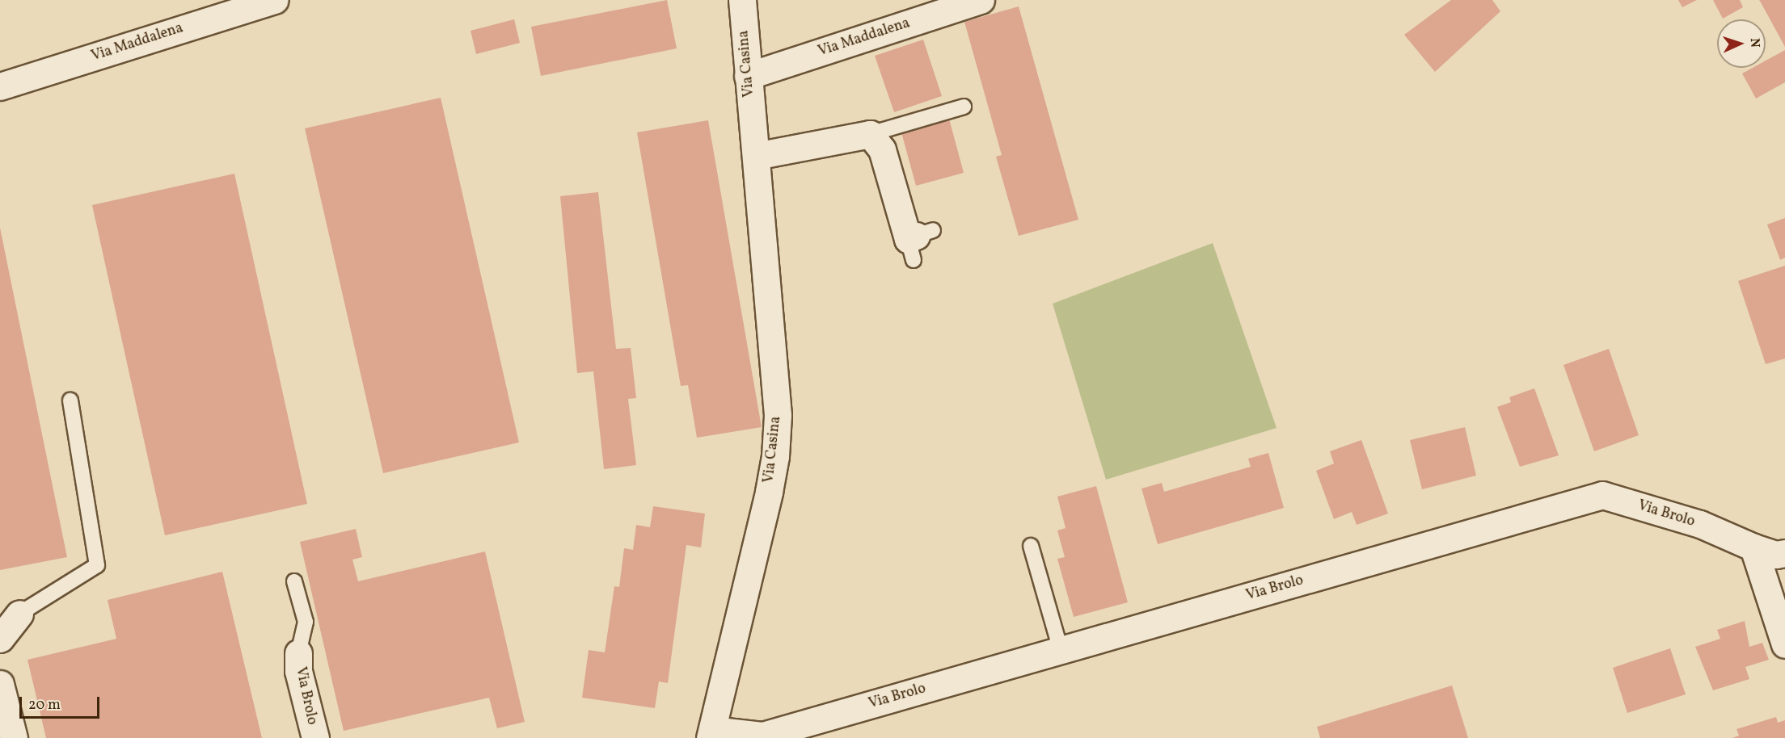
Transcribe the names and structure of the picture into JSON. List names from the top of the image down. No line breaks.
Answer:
{"streets":{"street":["Via Maddalena","Via Casina","Via Brolo"]},"crossings":[["Via Maddalena","Via Casina"],["Via Casina","Via Brolo"]],"scale_bar":"20 m","north":"right"}
